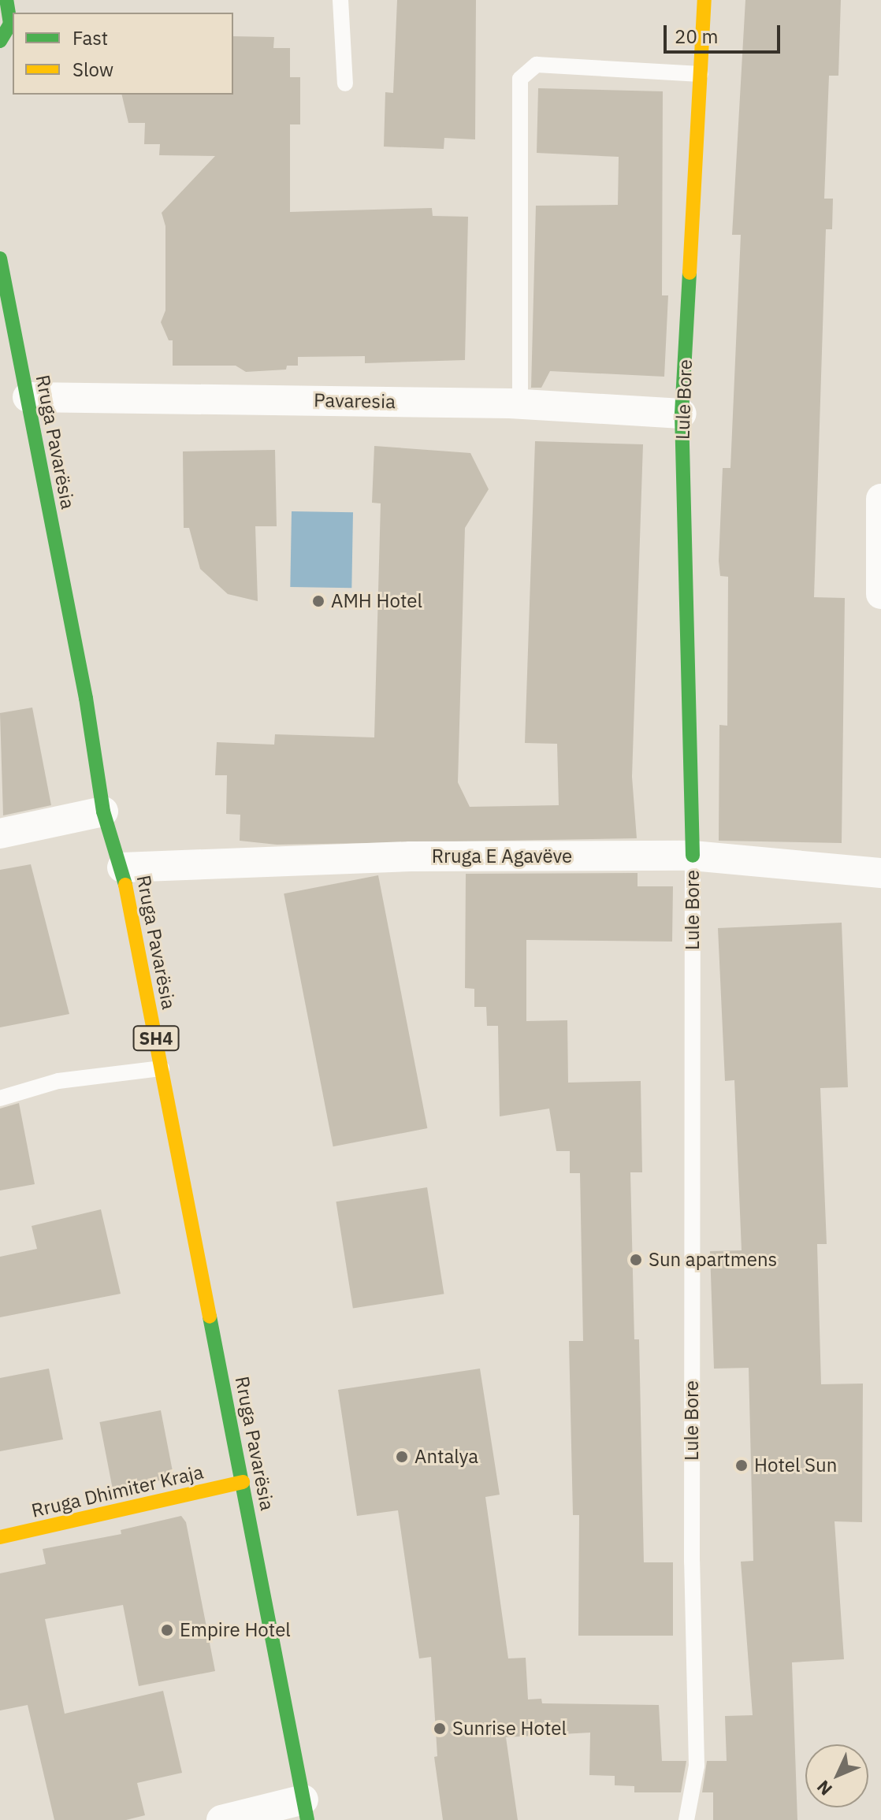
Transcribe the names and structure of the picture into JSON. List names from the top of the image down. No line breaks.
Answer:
{"streets":{"main road":["Lule Bore","Rruga Pavarësia","SH4","Rruga Dhimiter Kraja"],"street":["Pavaresia","Rruga E Agavëve"]},"crossings":[["Lule Bore","Pavaresia"],["Lule Bore","Rruga E Agavëve"],["Pavaresia","Rruga Pavarësia"],["Rruga Pavarësia","Rruga E Agavëve"],["Rruga Pavarësia","Rruga Dhimiter Kraja"]],"places":["AMH Hotel","Sun apartmens","Antalya","Hotel Sun","Empire Hotel","Sunrise Hotel"],"legend":["Fast","Slow"],"scale_bar":"20 m","north":"bottom left"}
